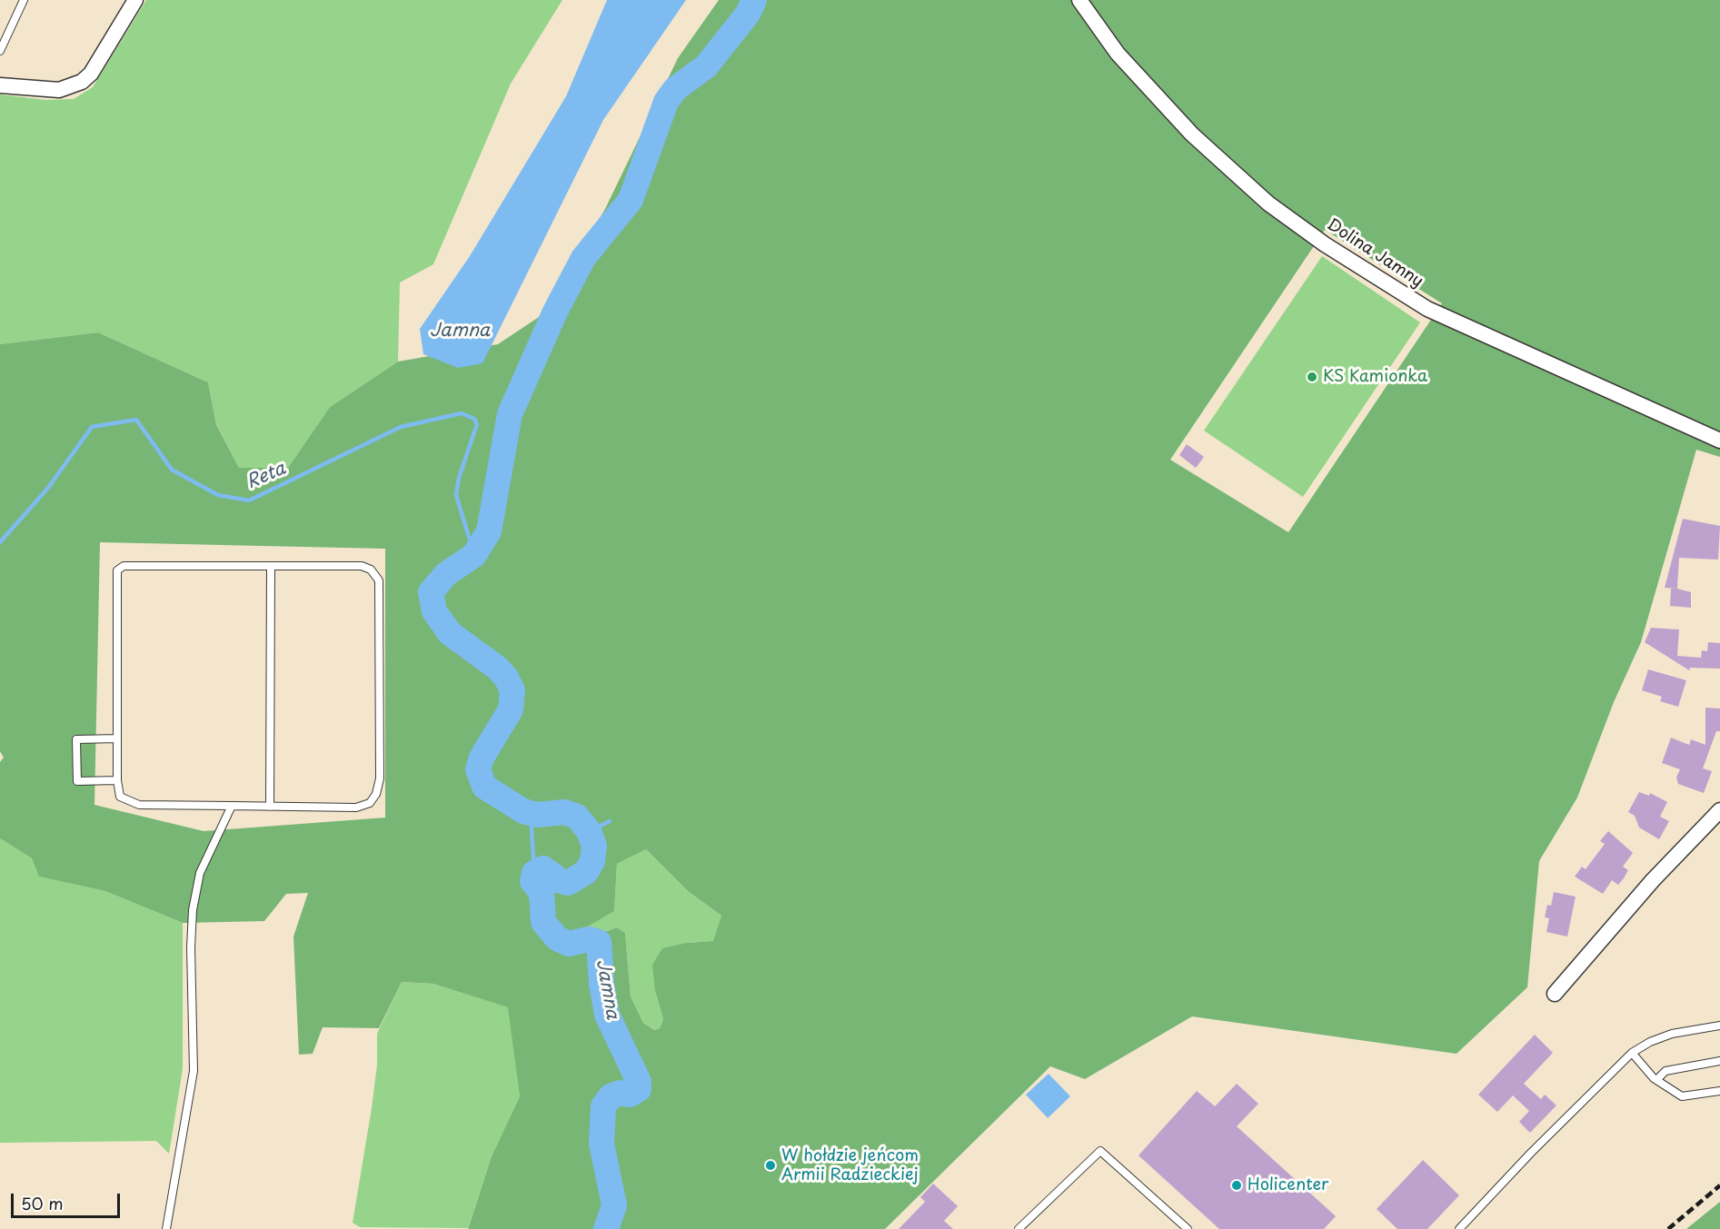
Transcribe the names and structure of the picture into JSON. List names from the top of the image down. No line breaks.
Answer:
{"streets":{"street":["Dolina Jamny"]},"water":["Jamna","Reta"],"places":["KS Kamionka","W hołdzie jeńcom Armii Radzieckiej","Holicenter"],"scale_bar":"50 m"}
